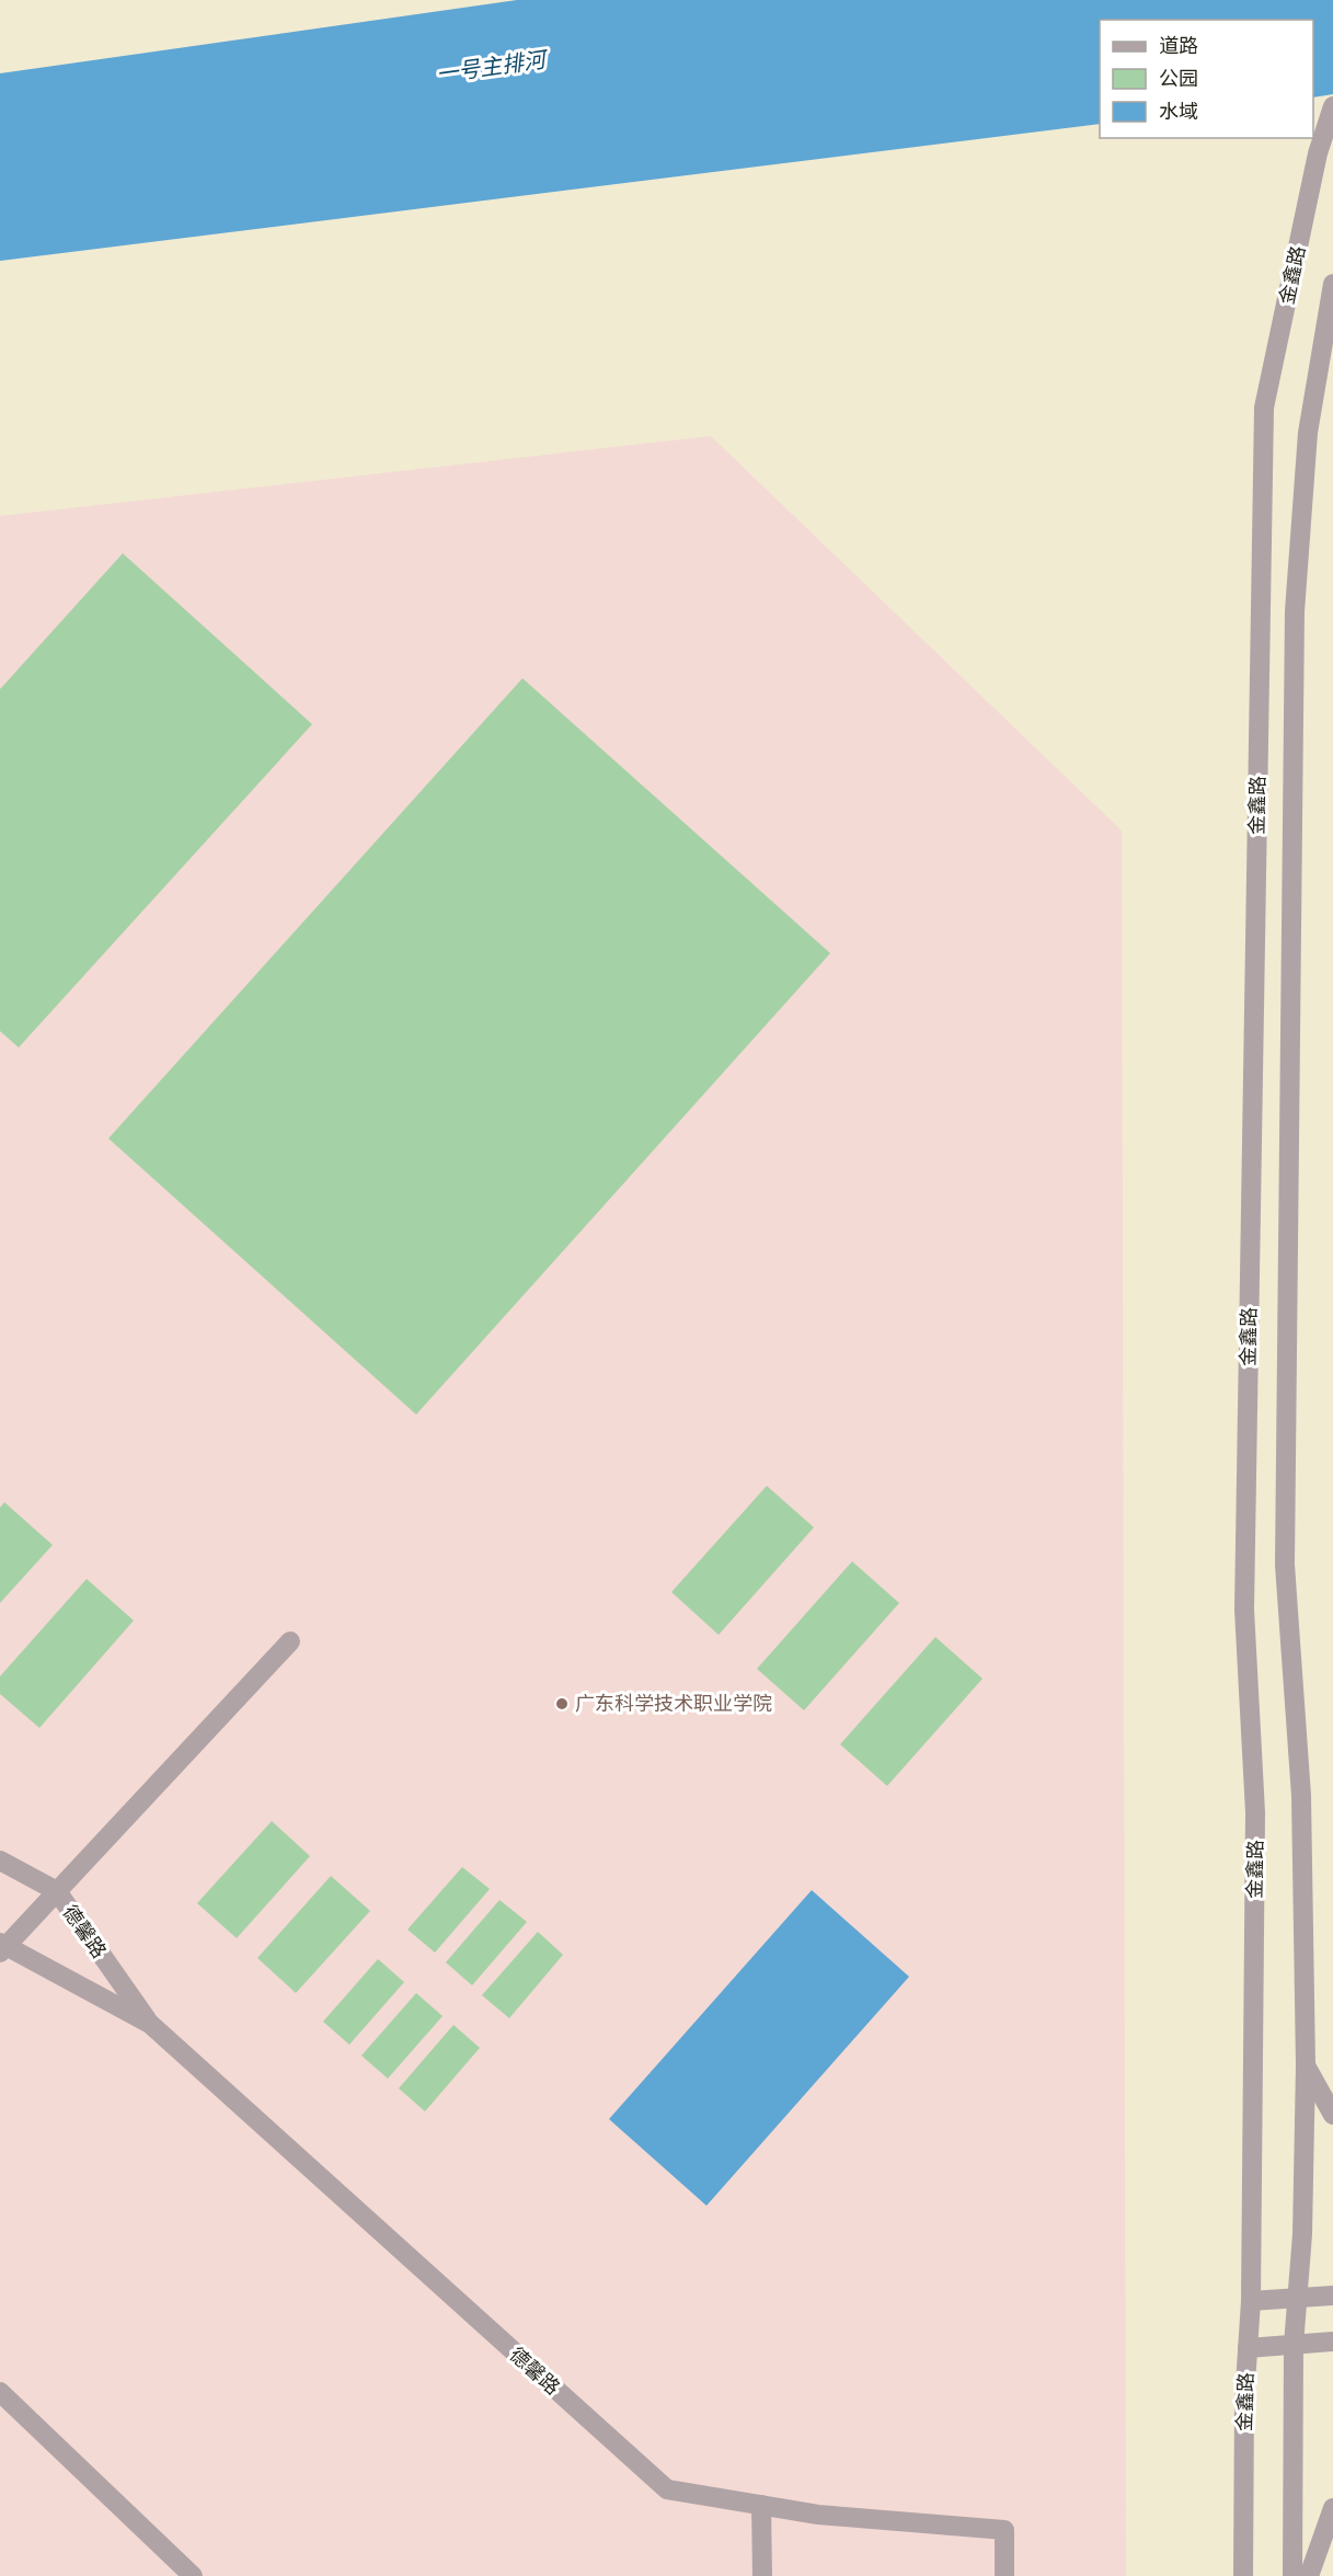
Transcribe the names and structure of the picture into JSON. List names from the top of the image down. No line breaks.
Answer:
{"streets":{"street":["金鑫路","德馨路"]},"water":["一号主排河"],"places":["广东科学技术职业学院"],"legend":["道路","公园","水域"]}
